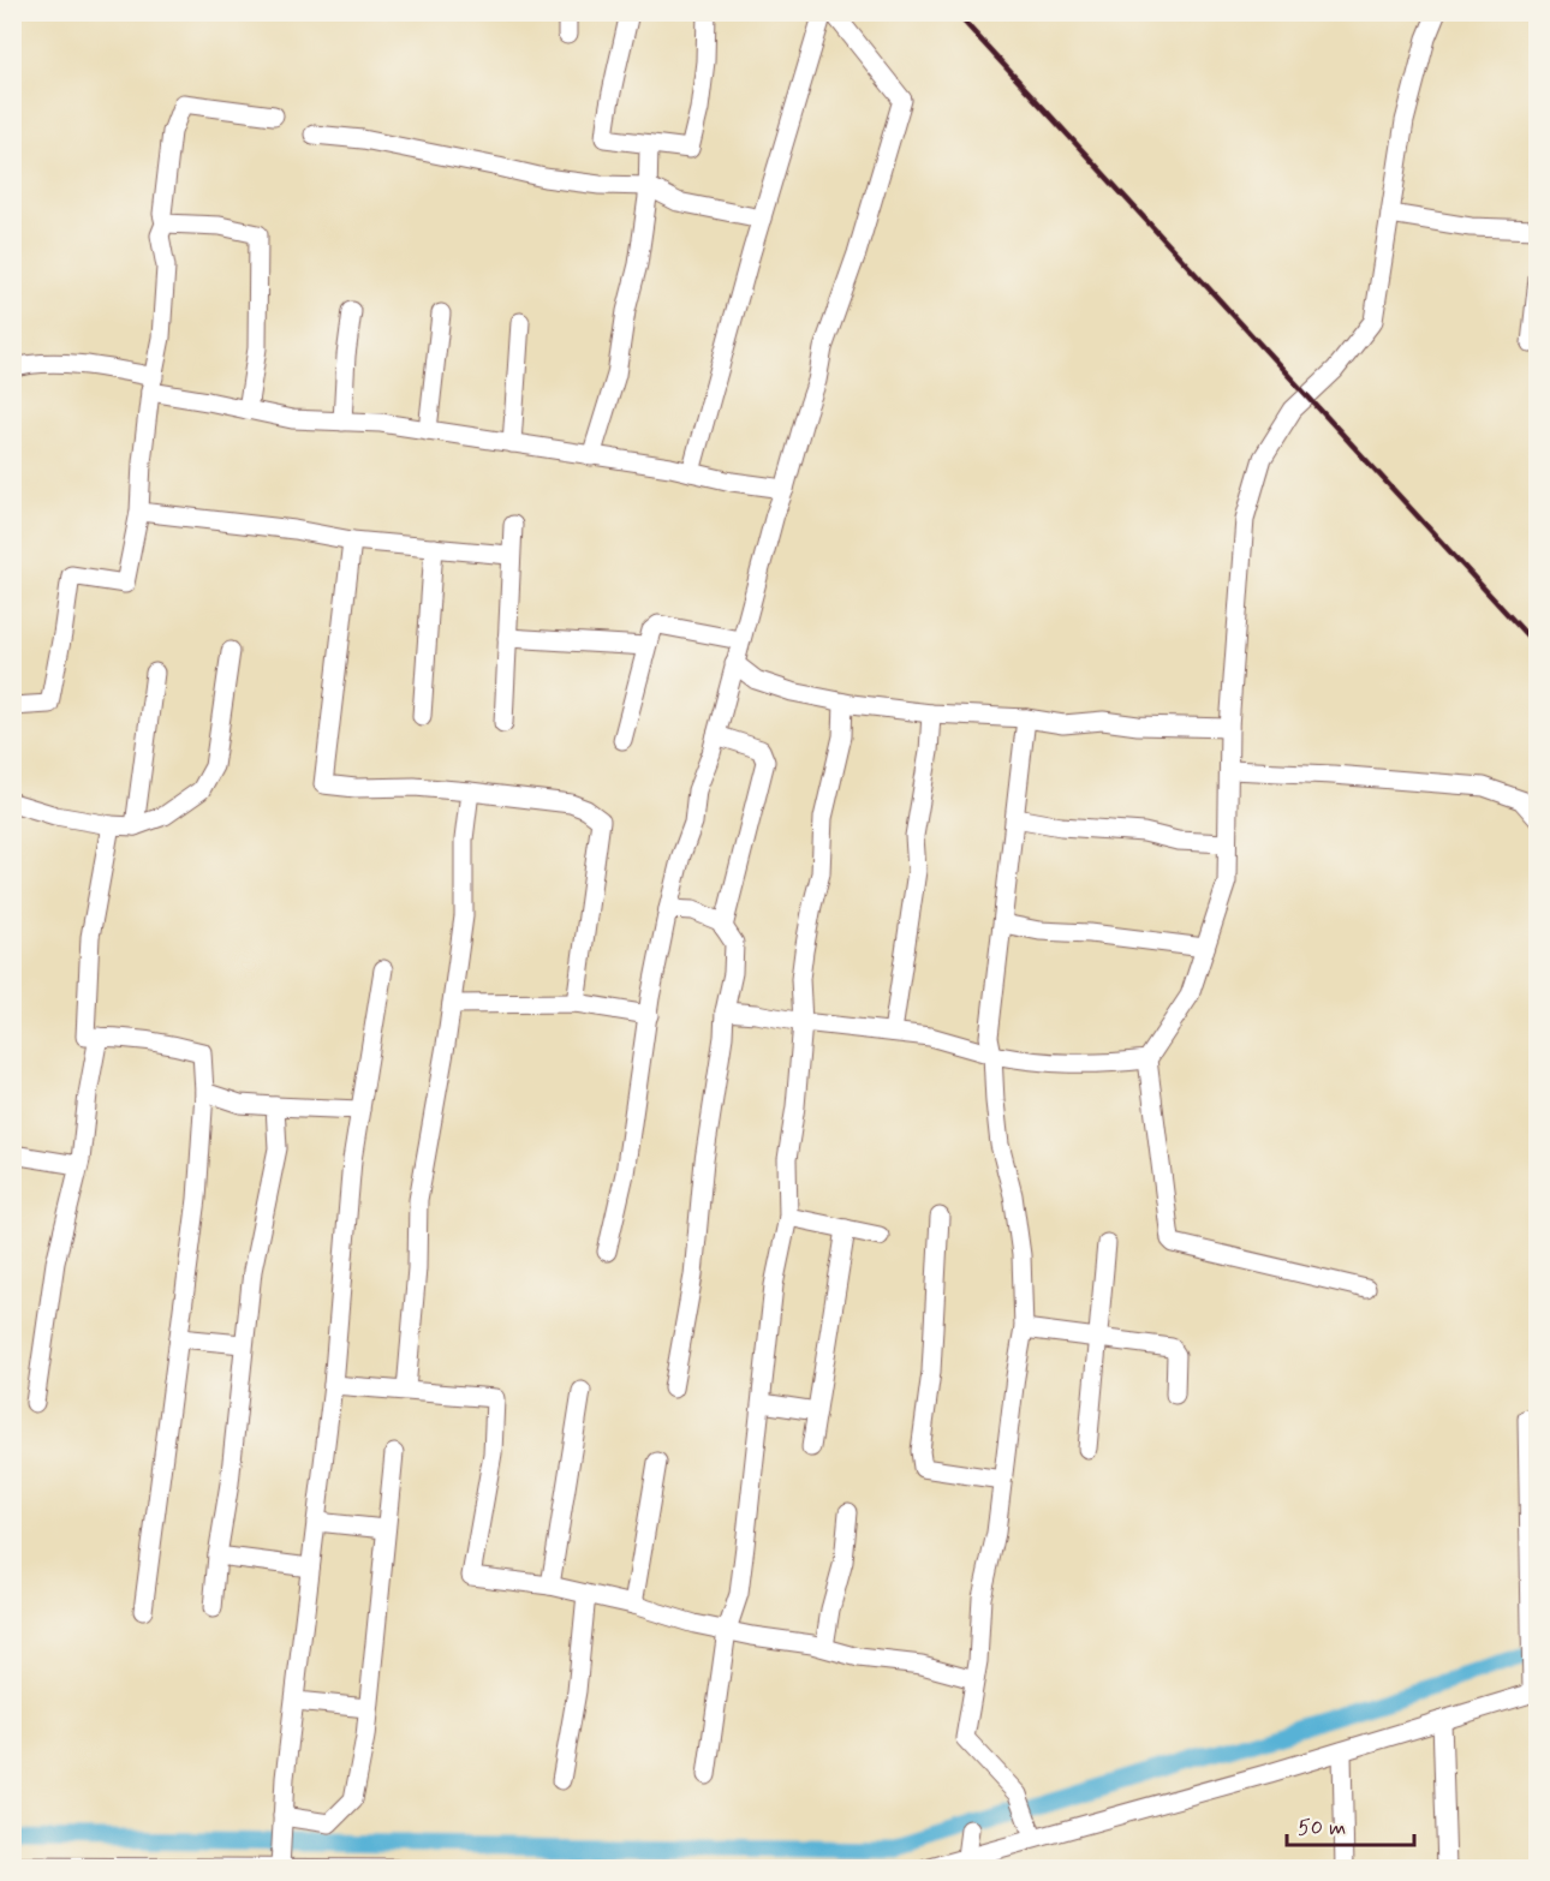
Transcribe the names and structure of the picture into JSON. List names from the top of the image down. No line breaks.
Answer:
{"scale_bar":"50 m"}
